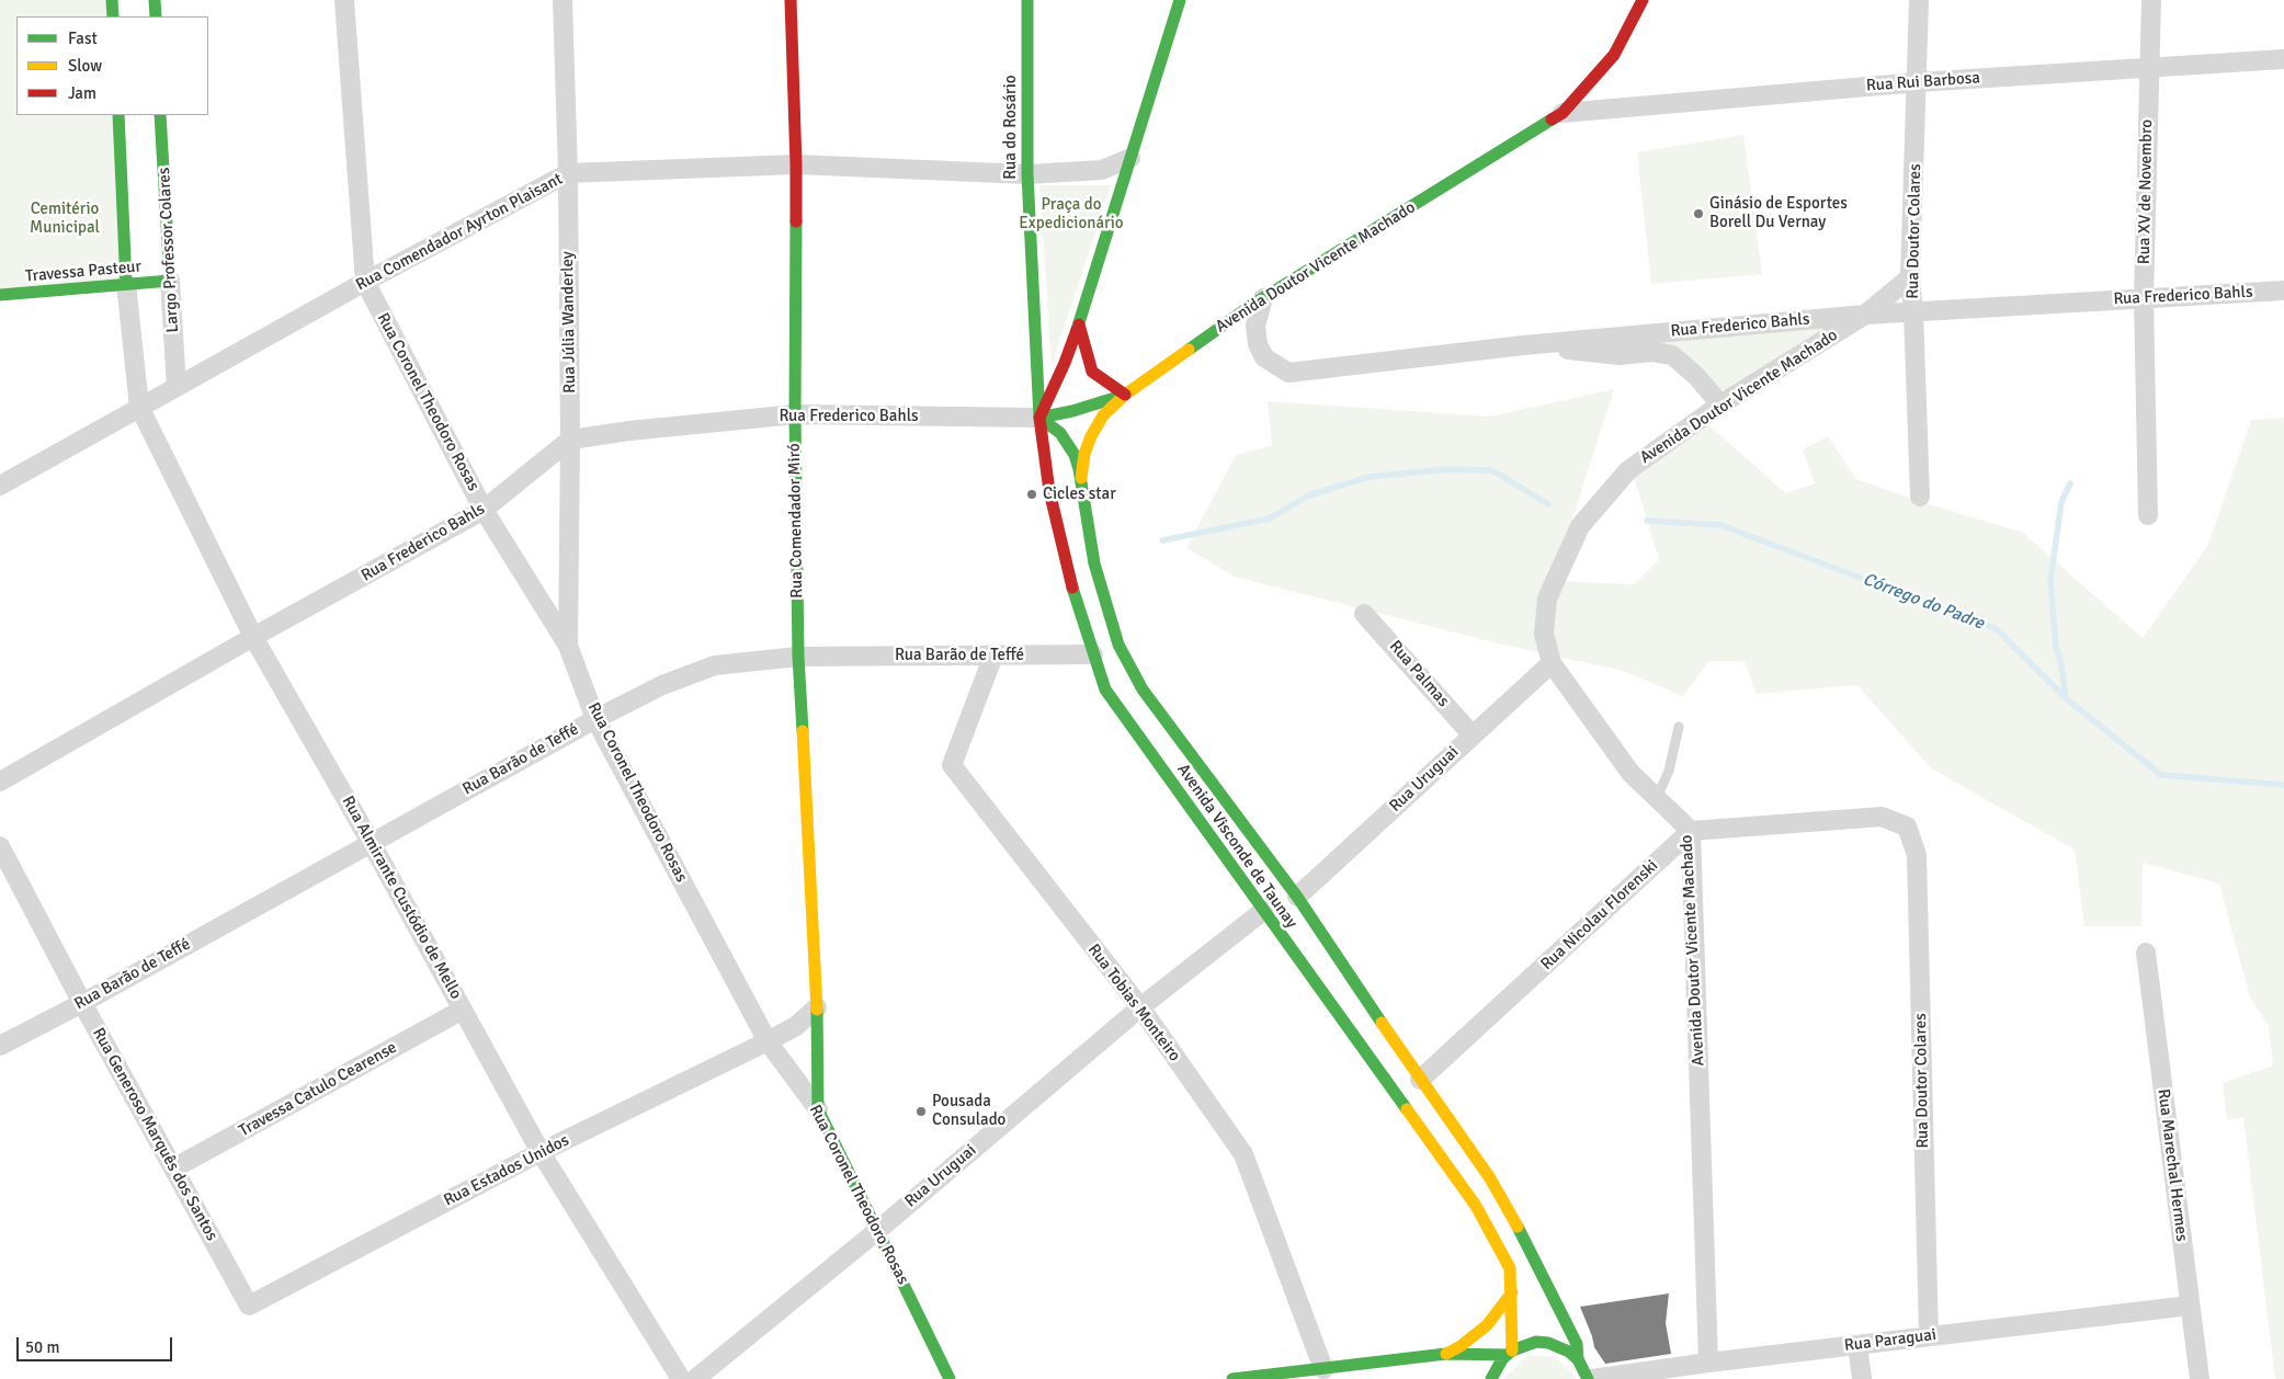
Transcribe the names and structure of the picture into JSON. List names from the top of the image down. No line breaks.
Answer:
{"streets":{"main road":["Rua do Rosário","Largo Professor Colares","Avenida Doutor Vicente Machado","Travessa Pasteur","Rua Coronel Theodoro Rosas","Rua Comendador Miró","Avenida Visconde de Taunay"],"street":["Rua Rui Barbosa","Rua XV de Novembro","Rua Doutor Colares","Rua Comendador Ayrton Plaisant","Rua Frederico Bahls","Rua Júlia Wanderley","Rua Barão de Teffé","Rua Palmas","Rua Uruguai","Rua Almirante Custódio de Mello","Rua Nicolau Florenski","Rua Tobias Monteiro","Travessa Catulo Cearense","Rua Generoso Marquês dos Santos","Rua Marechal Hermes","Rua Estados Unidos","Rua Paraguai"]},"crossings":[["Rua Rui Barbosa","Rua XV de Novembro"],["Rua Rui Barbosa","Rua Doutor Colares"],["Rua Rui Barbosa","Avenida Doutor Vicente Machado"],["Rua do Rosário","Rua Comendador Ayrton Plaisant"],["Rua do Rosário","Rua Frederico Bahls"],["Rua do Rosário","Avenida Visconde de Taunay"],["Rua XV de Novembro","Rua Frederico Bahls"],["Rua Doutor Colares","Avenida Doutor Vicente Machado"],["Rua Doutor Colares","Rua Frederico Bahls"],["Rua Doutor Colares","Rua Nicolau Florenski"],["Rua Doutor Colares","Rua Paraguai"],["Rua Comendador Ayrton Plaisant","Largo Professor Colares"],["Rua Comendador Ayrton Plaisant","Rua Júlia Wanderley"],["Rua Comendador Ayrton Plaisant","Rua Coronel Theodoro Rosas"],["Rua Comendador Ayrton Plaisant","Rua Comendador Miró"],["Rua Comendador Ayrton Plaisant","Rua Almirante Custódio de Mello"],["Largo Professor Colares","Travessa Pasteur"],["Avenida Doutor Vicente Machado","Rua Frederico Bahls"],["Avenida Doutor Vicente Machado","Rua Uruguai"],["Avenida Doutor Vicente Machado","Avenida Visconde de Taunay"],["Avenida Doutor Vicente Machado","Rua Nicolau Florenski"],["Avenida Doutor Vicente Machado","Rua Paraguai"],["Rua Frederico Bahls","Rua Júlia Wanderley"],["Rua Frederico Bahls","Rua Coronel Theodoro Rosas"],["Rua Frederico Bahls","Rua Comendador Miró"],["Rua Frederico Bahls","Avenida Visconde de Taunay"],["Rua Frederico Bahls","Rua Almirante Custódio de Mello"],["Rua Júlia Wanderley","Rua Coronel Theodoro Rosas"],["Rua Coronel Theodoro Rosas","Rua Comendador Miró"],["Rua Coronel Theodoro Rosas","Rua Barão de Teffé"],["Rua Coronel Theodoro Rosas","Rua Uruguai"],["Rua Coronel Theodoro Rosas","Rua Estados Unidos"],["Rua Comendador Miró","Rua Barão de Teffé"],["Rua Barão de Teffé","Avenida Visconde de Taunay"],["Rua Barão de Teffé","Rua Almirante Custódio de Mello"],["Rua Barão de Teffé","Rua Tobias Monteiro"],["Rua Barão de Teffé","Rua Generoso Marquês dos Santos"],["Rua Palmas","Rua Uruguai"],["Rua Uruguai","Avenida Visconde de Taunay"],["Rua Uruguai","Rua Tobias Monteiro"],["Avenida Visconde de Taunay","Rua Nicolau Florenski"],["Avenida Visconde de Taunay","Rua Paraguai"],["Rua Almirante Custódio de Mello","Travessa Catulo Cearense"],["Rua Almirante Custódio de Mello","Rua Estados Unidos"],["Travessa Catulo Cearense","Rua Generoso Marquês dos Santos"],["Rua Generoso Marquês dos Santos","Rua Estados Unidos"],["Rua Marechal Hermes","Rua Paraguai"]],"water":["Córrego do Padre"],"parks":["Praça do Expedicionário","Cemitério Municipal"],"places":["Ginásio de Esportes Borell Du Vernay","Cicles star","Pousada Consulado"],"legend":["Fast","Slow","Jam"],"scale_bar":"50 m"}
